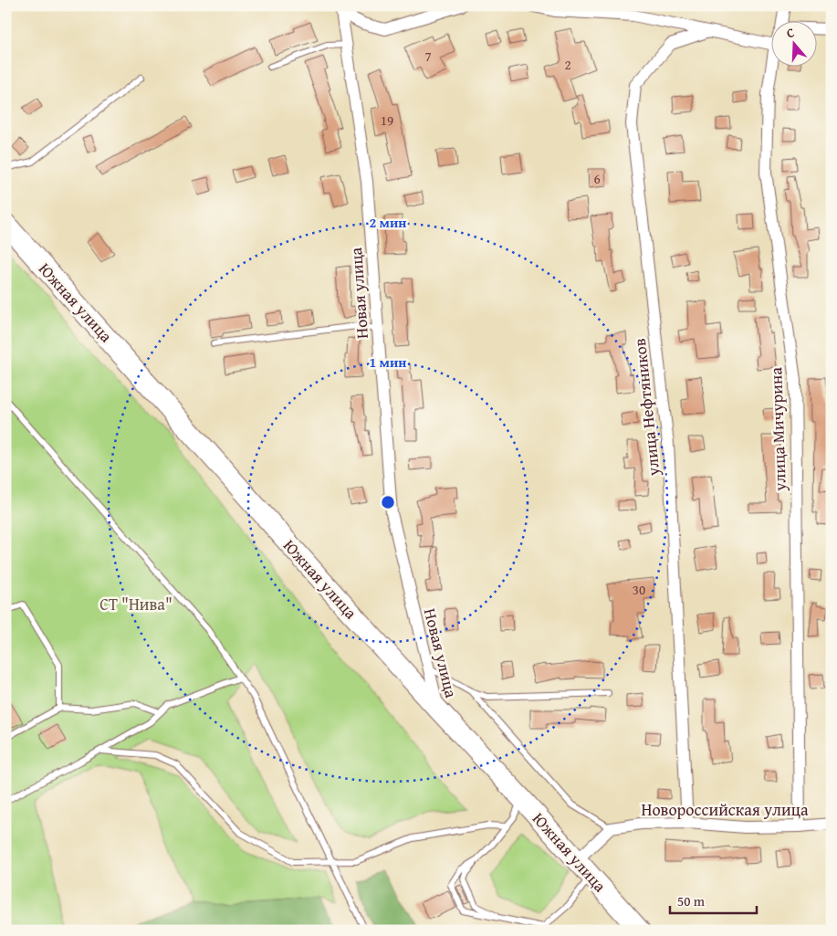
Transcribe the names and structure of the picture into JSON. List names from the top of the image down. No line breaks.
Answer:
{"streets":{"highway":["Южная улица"],"street":["Новая улица","улица Нефтяников","улица Мичурина","Новороссийская улица"]},"crossings":[["Новая улица","Южная улица"],["улица Нефтяников","Новороссийская улица"],["улица Мичурина","Новороссийская улица"]],"parks":["СТ \"Нива\""],"house_numbers":["7","2","19","6","30"],"scale_bar":"50 m","north":"top","rings":["2 мин","1 мин"]}
